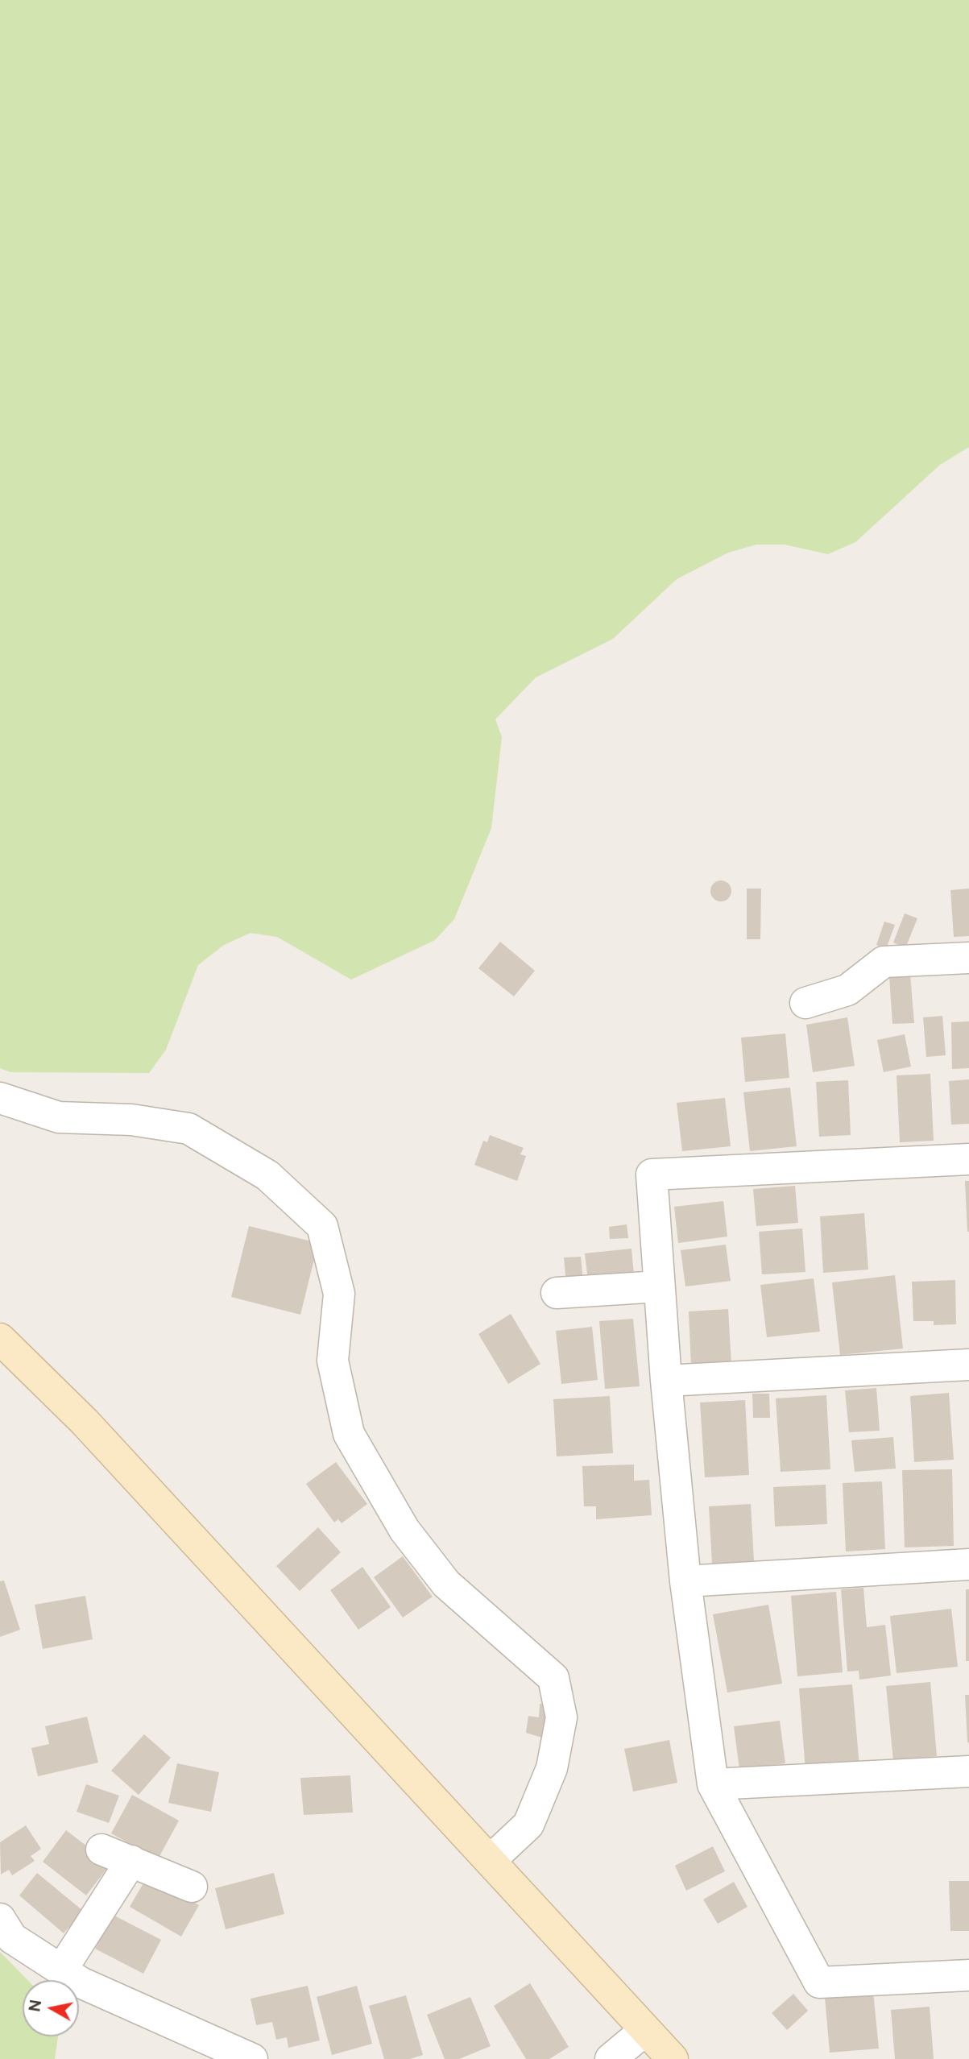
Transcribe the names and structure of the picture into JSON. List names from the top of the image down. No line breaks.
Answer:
{"north":"left"}
